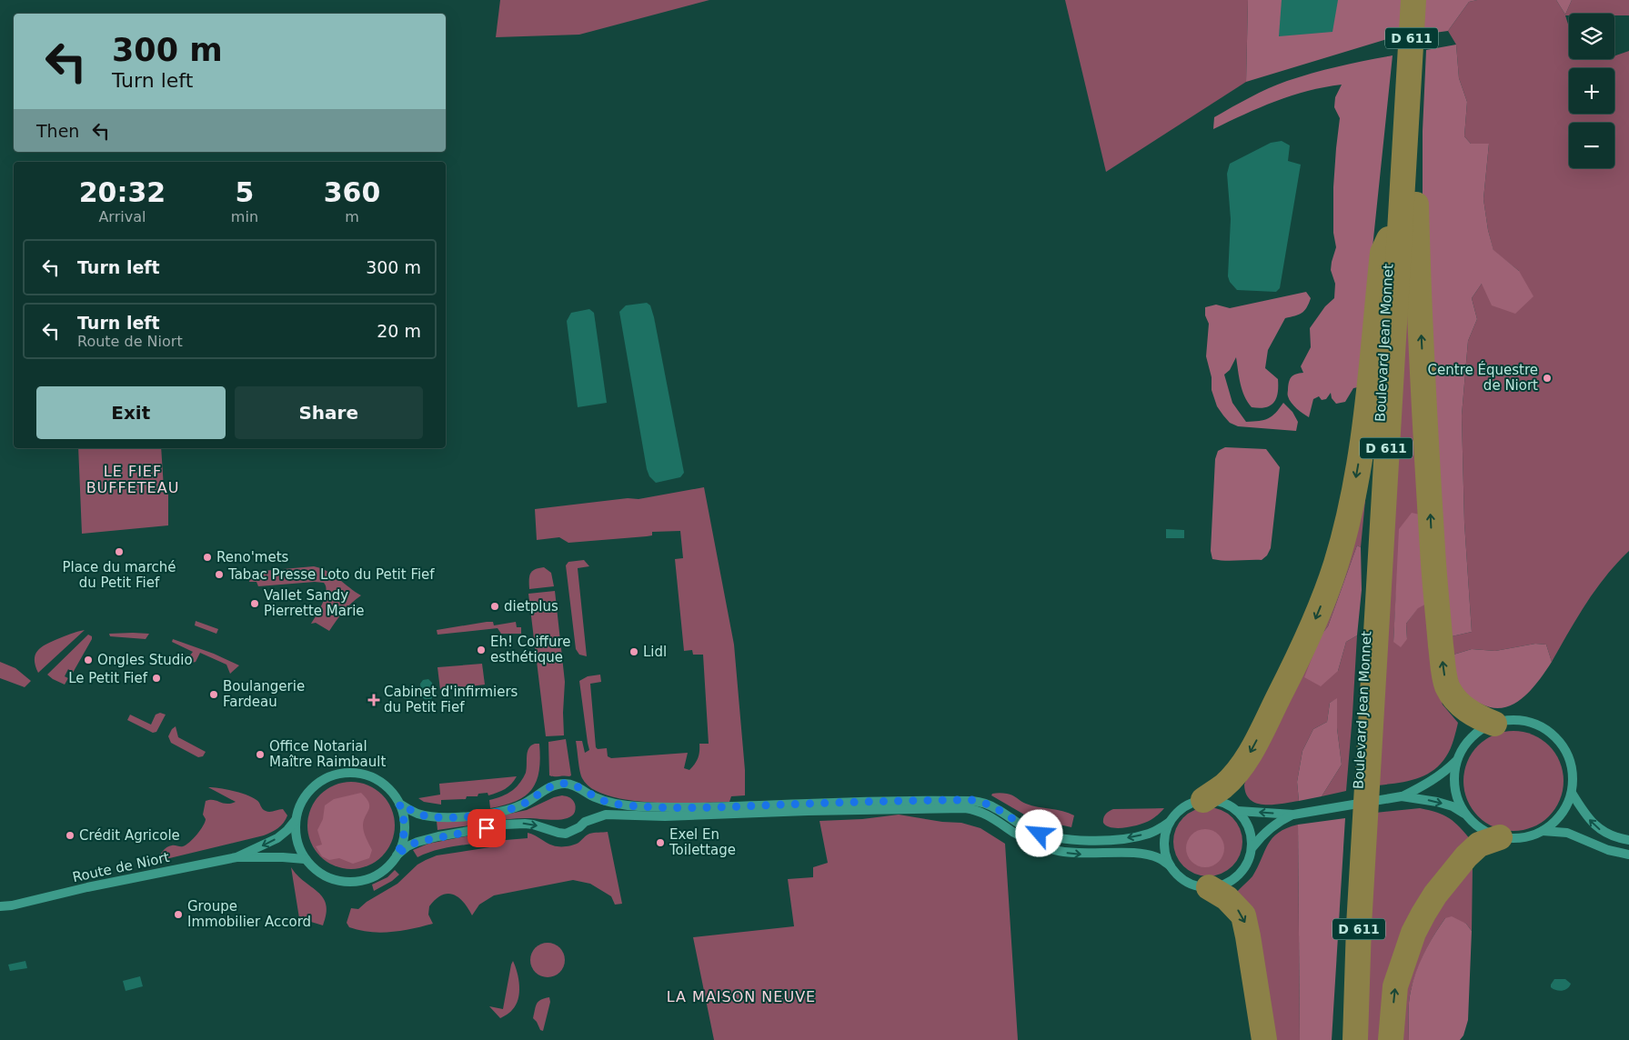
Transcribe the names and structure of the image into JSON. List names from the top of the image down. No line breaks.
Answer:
{"streets":{"main road":["D 611","Boulevard Jean Monnet","Route de Niort"]},"crossings":[["D 611","Boulevard Jean Monnet"]],"districts":["LE FIEF BUFFETEAU","LA MAISON NEUVE"],"places":{"other":["Centre Équestre de Niort","Place du marché du Petit Fief","Reno'mets","Tabac Presse Loto du Petit Fief","Vallet Sandy Pierrette Marie","dietplus","Eh! Coiffure esthétique","Lidl","Ongles Studio","Le Petit Fief","Boulangerie Fardeau","Office Notarial Maître Raimbault","Crédit Agricole","Exel En Toilettage","Groupe Immobilier Accord"],"health":["Cabinet d'infirmiers du Petit Fief"]},"page":{"map_buttons":["+","−"],"turn":["300 m","Turn left"],"then":"Then","eta":["20:32","Arrival","5","min","360","m"],"list":[{"name":"Turn left","value":"300 m"},{"name":"Turn left","note":"Route de Niort","value":"20 m"}],"buttons":["Exit","Share"]}}
